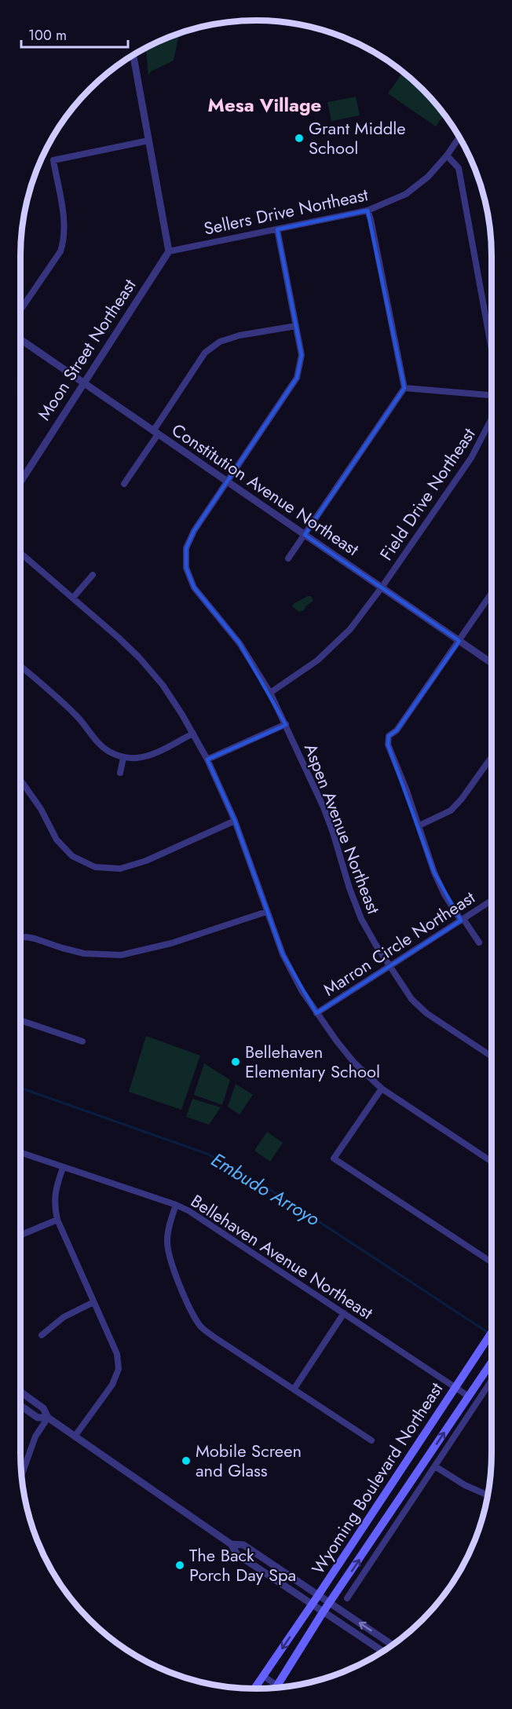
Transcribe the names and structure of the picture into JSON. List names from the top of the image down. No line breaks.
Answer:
{"streets":{"main road":["Wyoming Boulevard Northeast"],"street":["Sellers Drive Northeast","Moon Street Northeast","Constitution Avenue Northeast","Field Drive Northeast","Aspen Avenue Northeast","Marron Circle Northeast","Bellehaven Avenue Northeast"]},"crossings":[["Sellers Drive Northeast","Moon Street Northeast"],["Sellers Drive Northeast","Field Drive Northeast"],["Sellers Drive Northeast","Aspen Avenue Northeast"],["Moon Street Northeast","Constitution Avenue Northeast"],["Constitution Avenue Northeast","Field Drive Northeast"],["Constitution Avenue Northeast","Aspen Avenue Northeast"],["Field Drive Northeast","Aspen Avenue Northeast"],["Aspen Avenue Northeast","Marron Circle Northeast"],["Bellehaven Avenue Northeast","Wyoming Boulevard Northeast"]],"districts":["Mesa Village"],"water":["Embudo Arroyo"],"places":["Grant Middle School","Bellehaven Elementary School","Mobile Screen and Glass","The Back Porch Day Spa"],"scale_bar":"100 m"}
